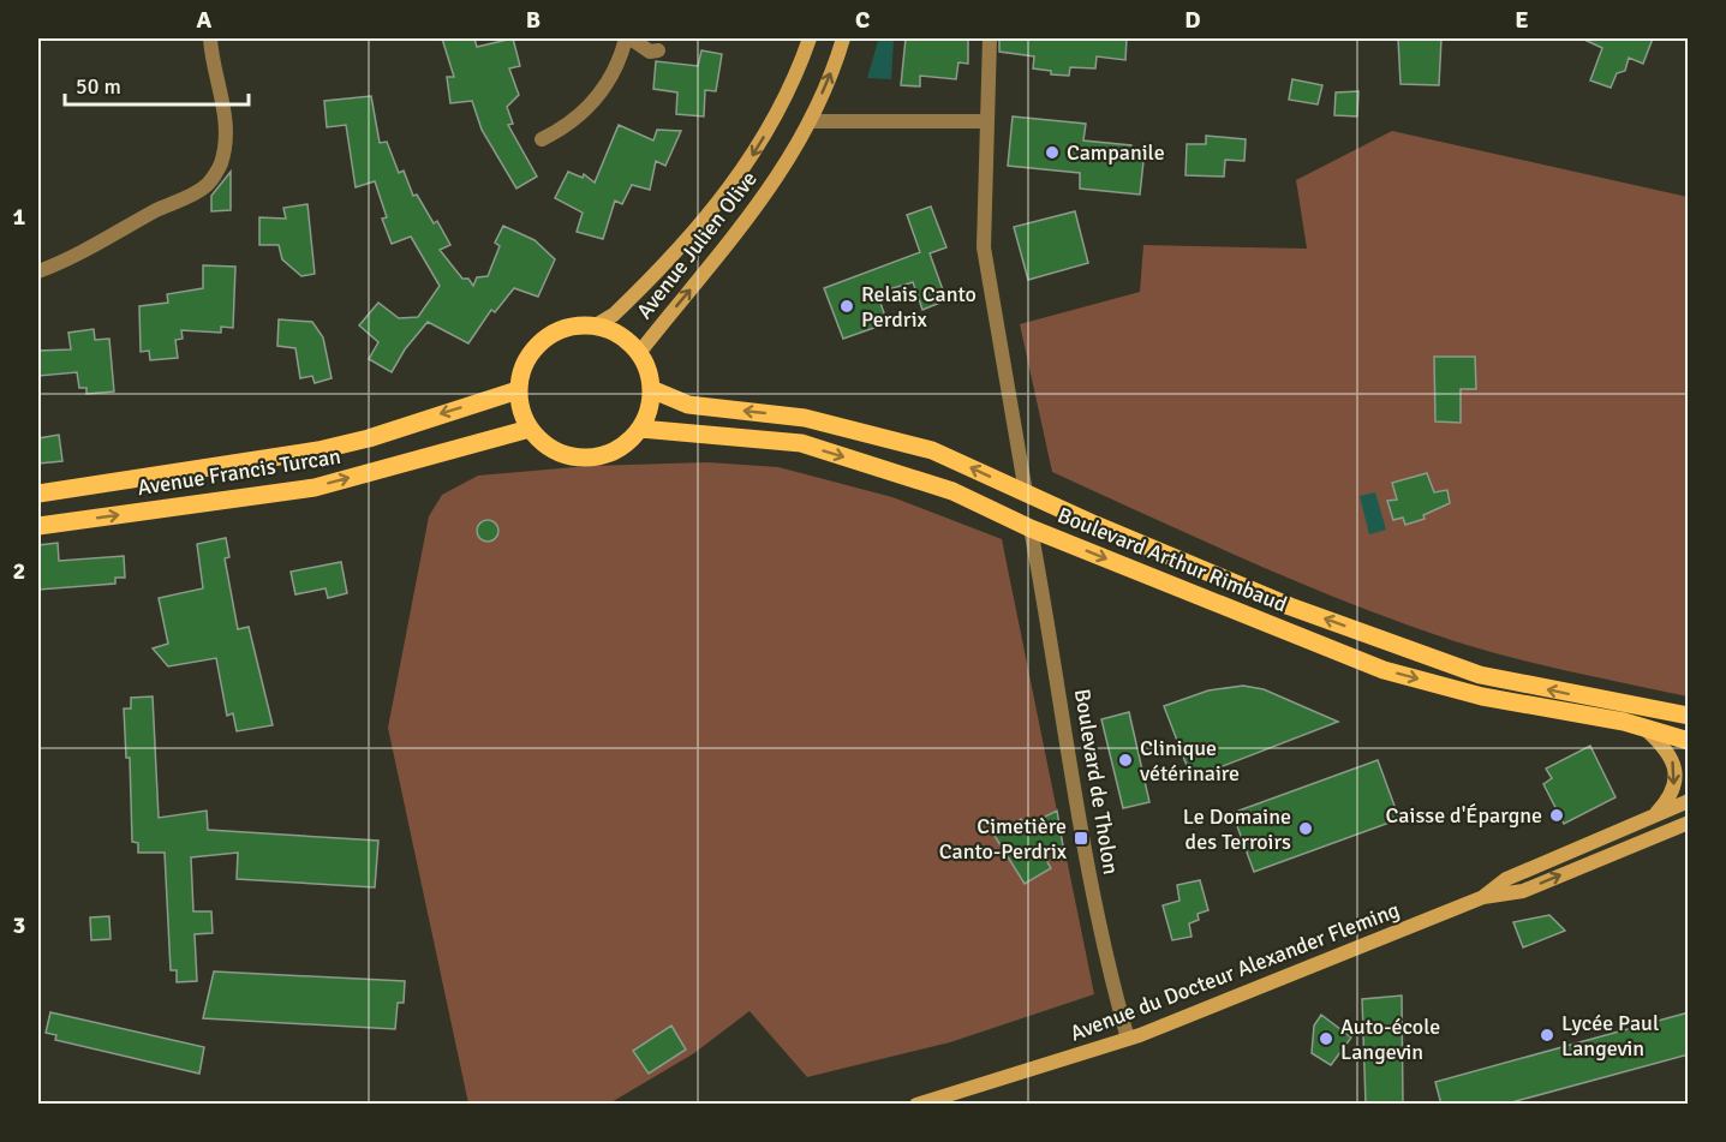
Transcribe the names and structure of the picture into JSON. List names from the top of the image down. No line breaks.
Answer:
{"streets":{"main road":["Avenue Julien Olive","Avenue Francis Turcan","Boulevard Arthur Rimbaud","Avenue du Docteur Alexander Fleming"],"street":["Boulevard de Tholon"]},"crossings":[["Avenue Julien Olive","Avenue Francis Turcan"],["Avenue Julien Olive","Boulevard Arthur Rimbaud"],["Avenue Francis Turcan","Boulevard Arthur Rimbaud"],["Boulevard Arthur Rimbaud","Boulevard de Tholon"],["Boulevard de Tholon","Avenue du Docteur Alexander Fleming"]],"places":{"other":["Campanile","Relais Canto Perdrix","Clinique vétérinaire","Caisse d'Épargne","Le Domaine des Terroirs","Lycée Paul Langevin","Auto-école Langevin"],"transit":["Cimetière Canto-Perdrix"]},"scale_bar":"50 m","grid":{"columns":["A","B","C","D","E"],"rows":["1","2","3"]}}
